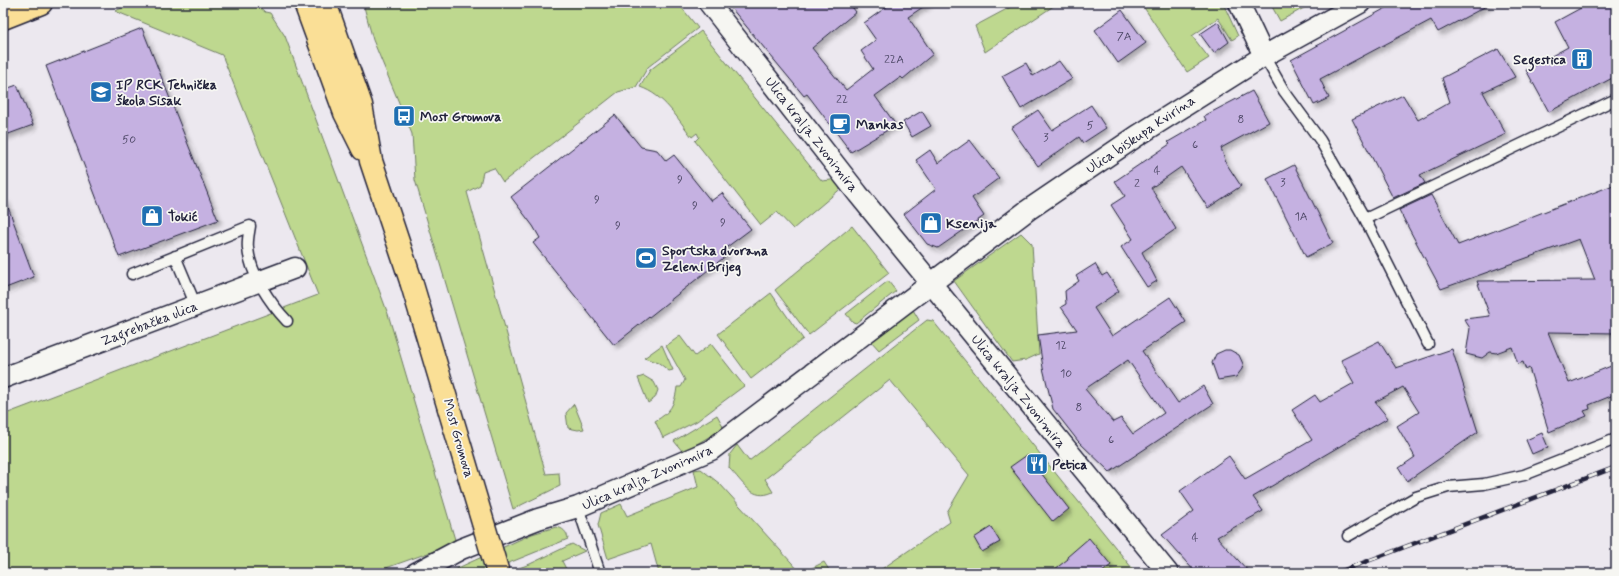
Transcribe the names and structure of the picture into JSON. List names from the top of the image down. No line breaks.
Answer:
{"streets":{"main road":["Most Gromova"],"street":["Ulica kralja Zvonimira","Ulica biskupa Kvirina","Zagrebačka ulica"]},"crossings":[["Ulica kralja Zvonimira","Ulica biskupa Kvirina"]],"places":{"building":["Segestica"],"school or university":["IP RCK Tehnička škola Sisak"],"bus stop":["Most Gromova"],"cafe":["Mankas"],"shop":["Tokić","Ksenija"],"sports":["Sportska dvorana Zeleni Brijeg"],"restaurant":["Petica"]},"house_numbers":["7A","22A","22","8","5","3","50","6","4","9","3","2","9","9","1A","9","9","12","10","8","6","4"]}
